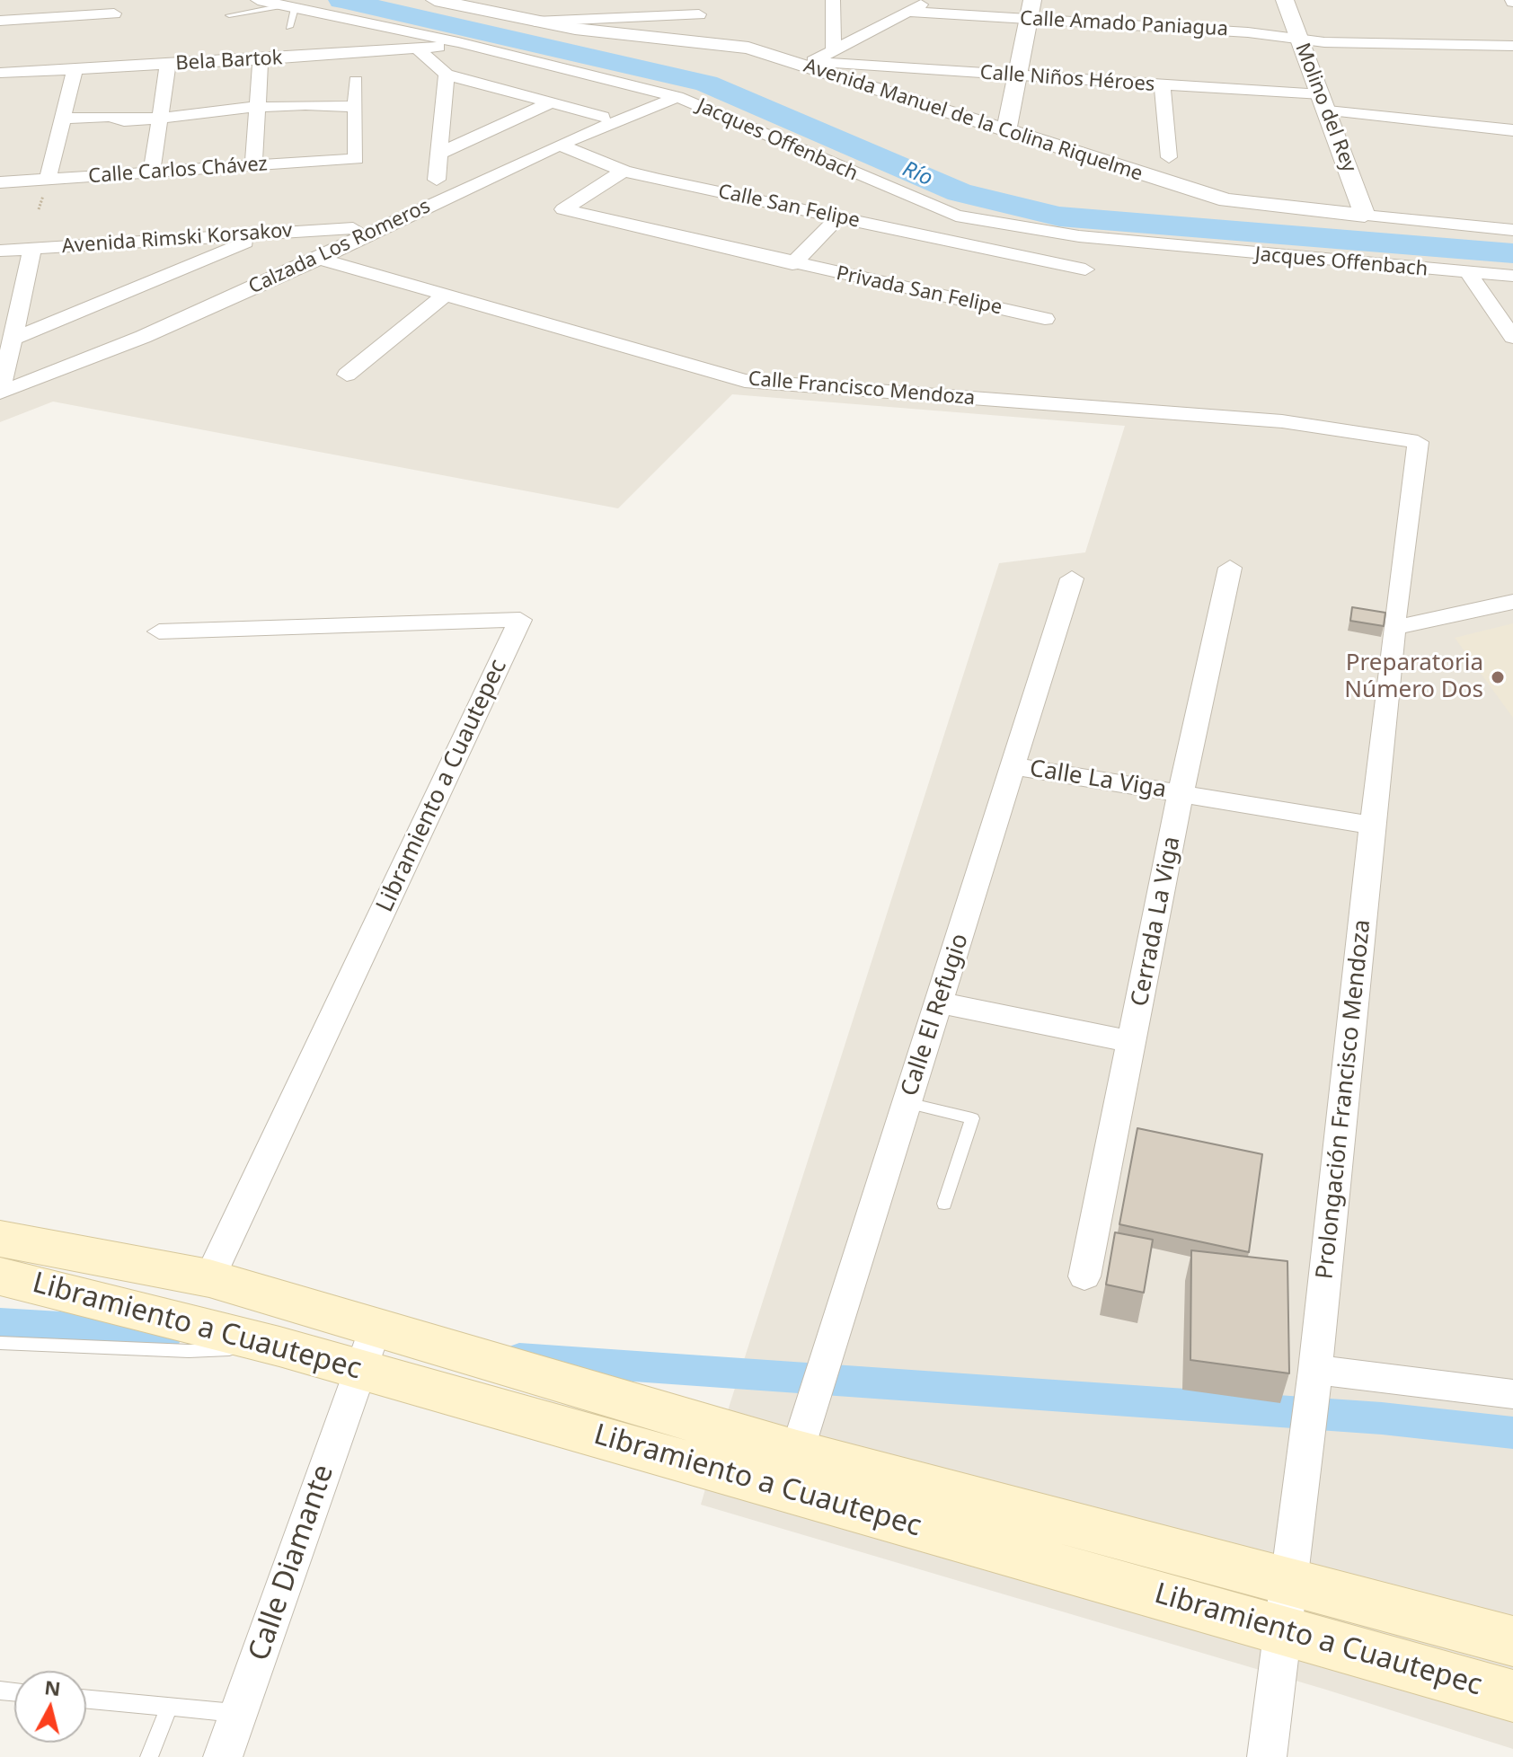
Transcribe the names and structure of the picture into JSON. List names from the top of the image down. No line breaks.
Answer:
{"streets":{"main road":["Libramiento a Cuautepec"],"street":["Calle Amado Paniagua","Bela Bartok","Calle Niños Héroes","Molino del Rey","Avenida Manuel de la Colina Riquelme","Jacques Offenbach","Calle Carlos Chávez","Calle San Felipe","Avenida Rimski Korsakov","Calzada Los Romeros","Privada San Felipe","Calle Francisco Mendoza","Calle La Viga","Cerrada La Viga","Calle El Refugio","Prolongación Francisco Mendoza","Calle Diamante"]},"crossings":[["Calle Amado Paniagua","Molino del Rey"],["Bela Bartok","Jacques Offenbach"],["Calle Niños Héroes","Molino del Rey"],["Calle Niños Héroes","Avenida Manuel de la Colina Riquelme"],["Molino del Rey","Avenida Manuel de la Colina Riquelme"],["Jacques Offenbach","Calzada Los Romeros"],["Calle San Felipe","Calzada Los Romeros"],["Calzada Los Romeros","Calle Francisco Mendoza"],["Calle Francisco Mendoza","Prolongación Francisco Mendoza"],["Calle La Viga","Cerrada La Viga"],["Calle La Viga","Calle El Refugio"],["Libramiento a Cuautepec","Calle El Refugio"],["Libramiento a Cuautepec","Prolongación Francisco Mendoza"],["Libramiento a Cuautepec","Calle Diamante"]],"water":["Río"],"places":["Preparatoria Número Dos"],"north":"top"}
